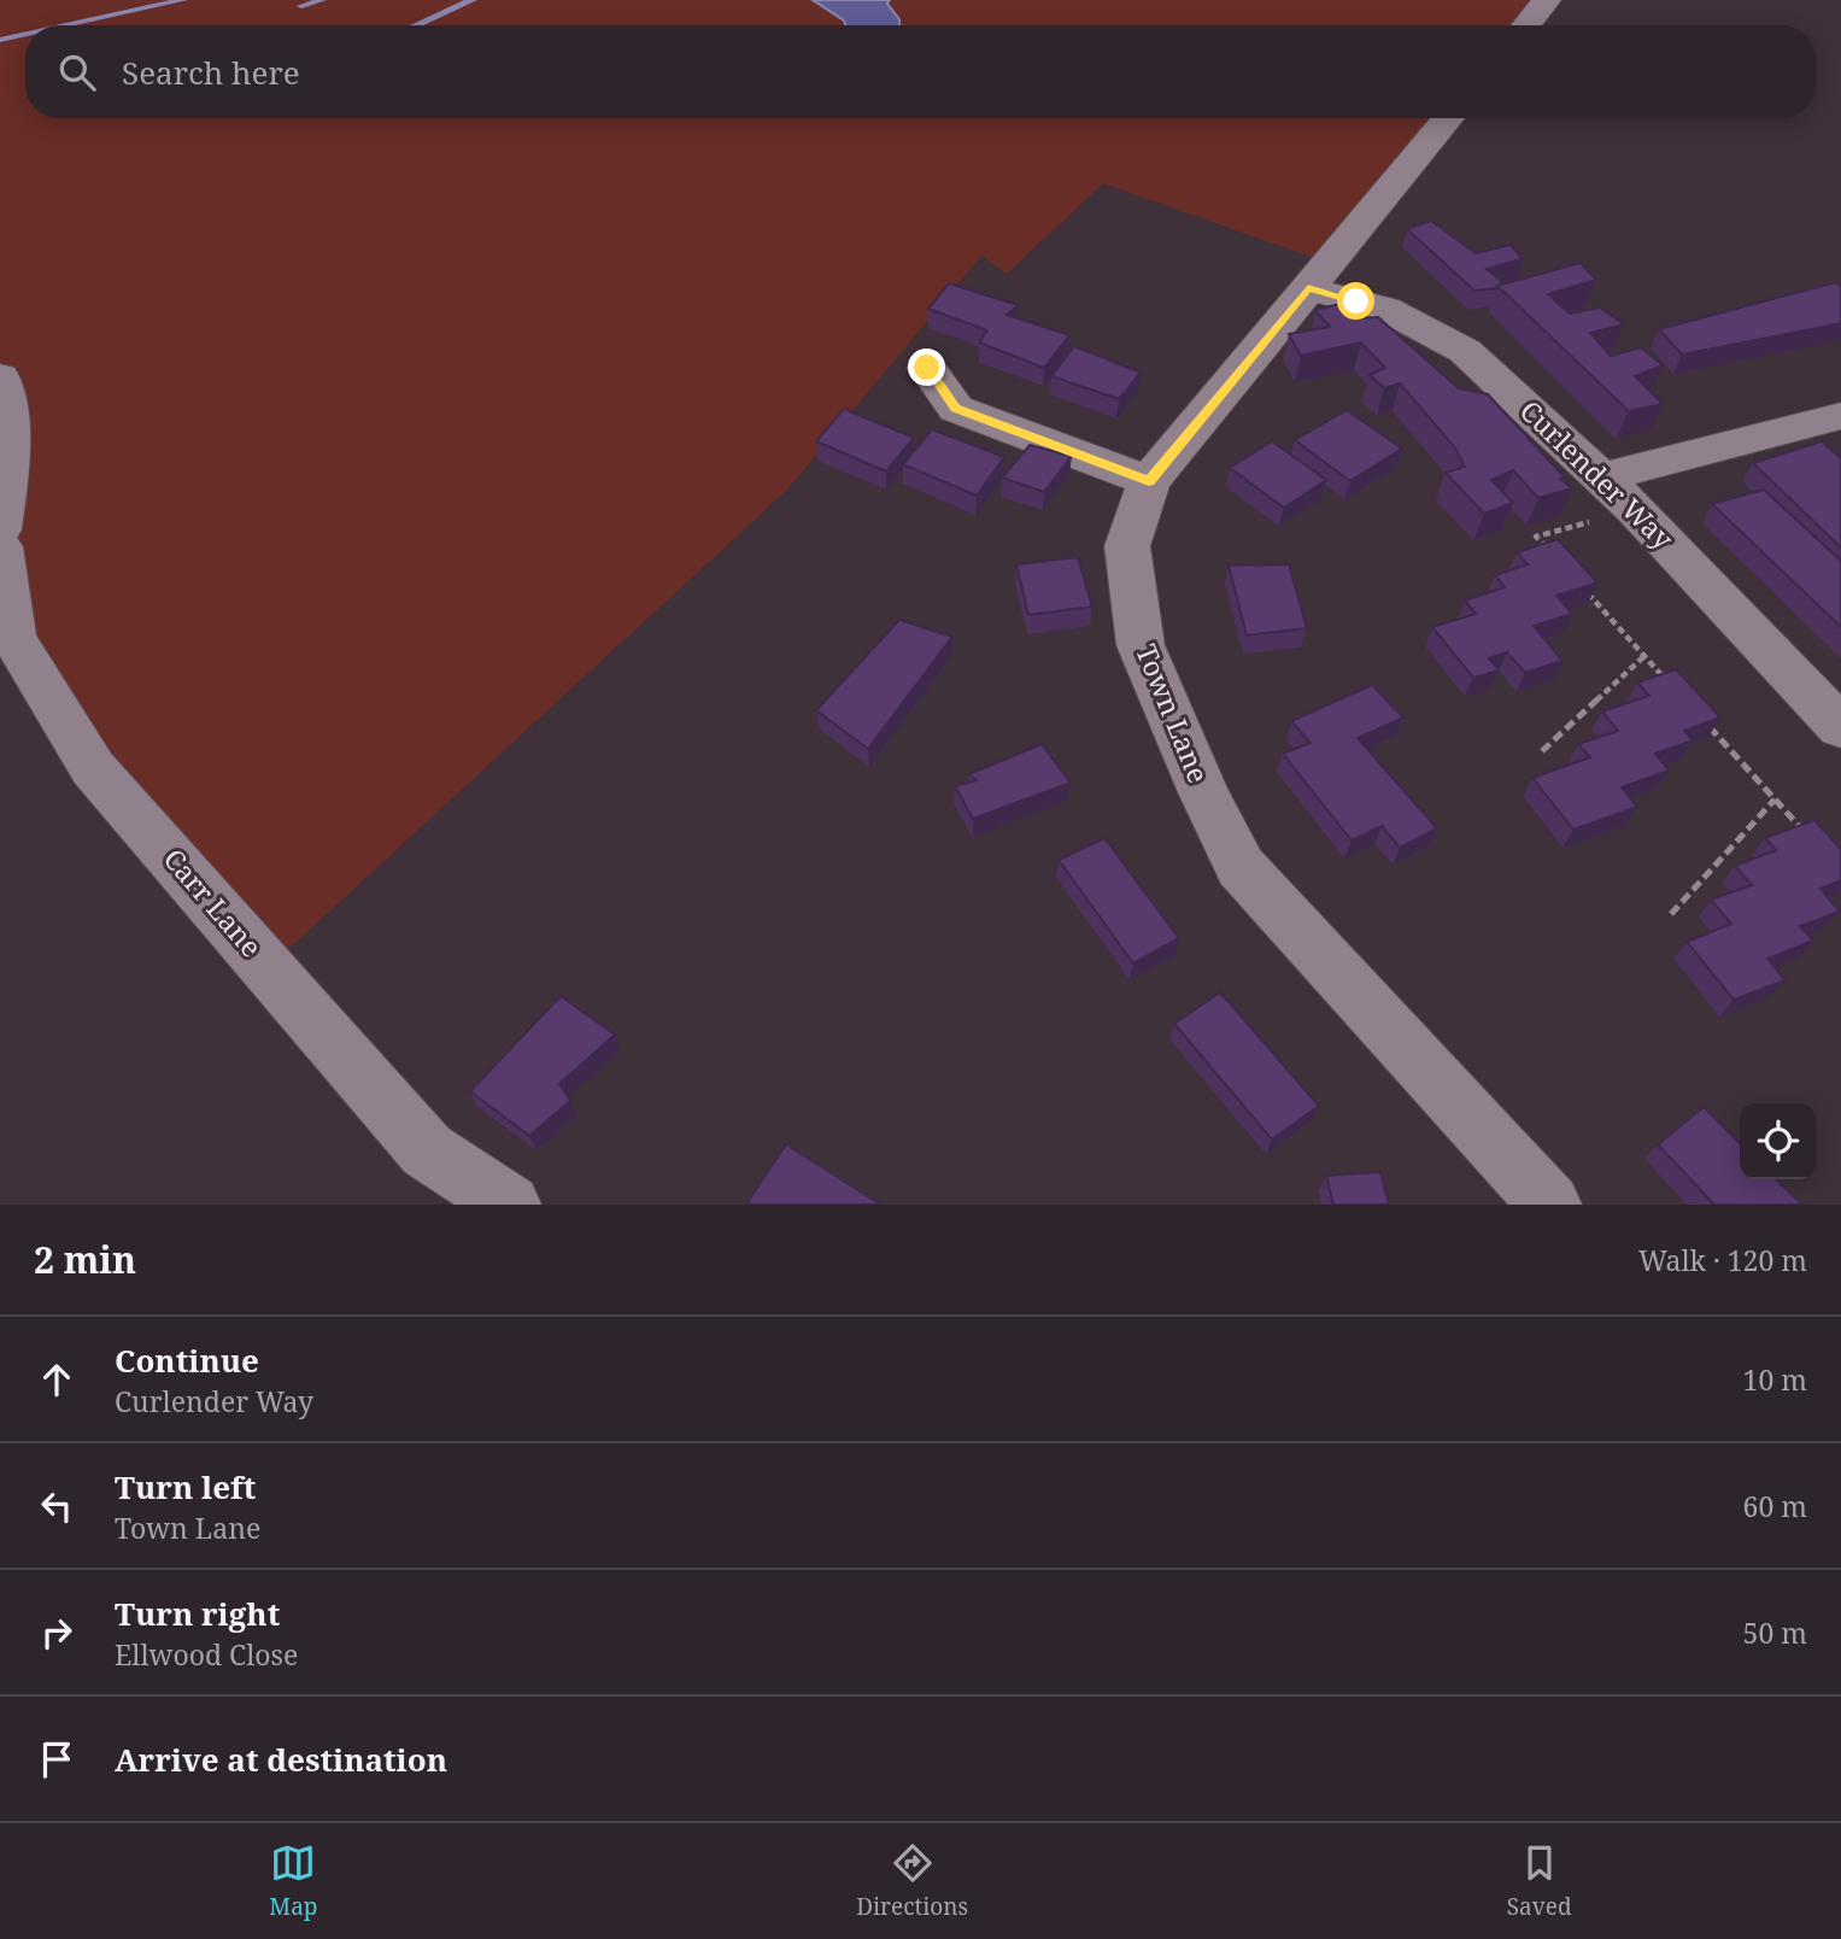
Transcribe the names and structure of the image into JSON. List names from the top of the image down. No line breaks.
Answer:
{"streets":{"street":["Curlender Way","Town Lane","Carr Lane"]},"crossings":[["Curlender Way","Town Lane"]],"page":{"search":"Search here","heading":["2 min","Walk · 120 m"],"list":[["Continue","Curlender Way","10 m"],["Turn left","Town Lane","60 m"],["Turn right","Ellwood Close","50 m"],"Arrive at destination"],"nav":["Map","Directions","Saved"]}}
